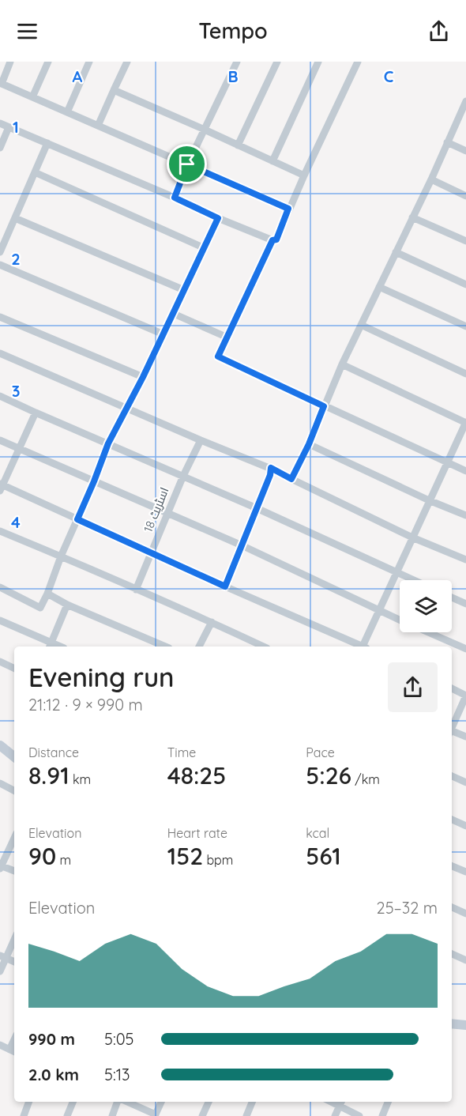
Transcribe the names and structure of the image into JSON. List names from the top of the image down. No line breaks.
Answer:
{"streets":{"street":["اسٹریٹ 18"]},"page":{"header":"Tempo","heading":["Evening run","21:12 · 9 × 990 m"],"stats":[["Distance","8.91 km"],["Time","48:25"],["Pace","5:26 /km"],["Elevation","90 m"],["Heart rate","152 bpm"],["kcal","561"]],"chart":["Elevation","25–32 m"],"list":[{"name":"990 m","note":"5:05"},{"name":"2.0 km","note":"5:13"}]},"grid":{"columns":["A","B","C"],"rows":["1","2","3","4"]}}
